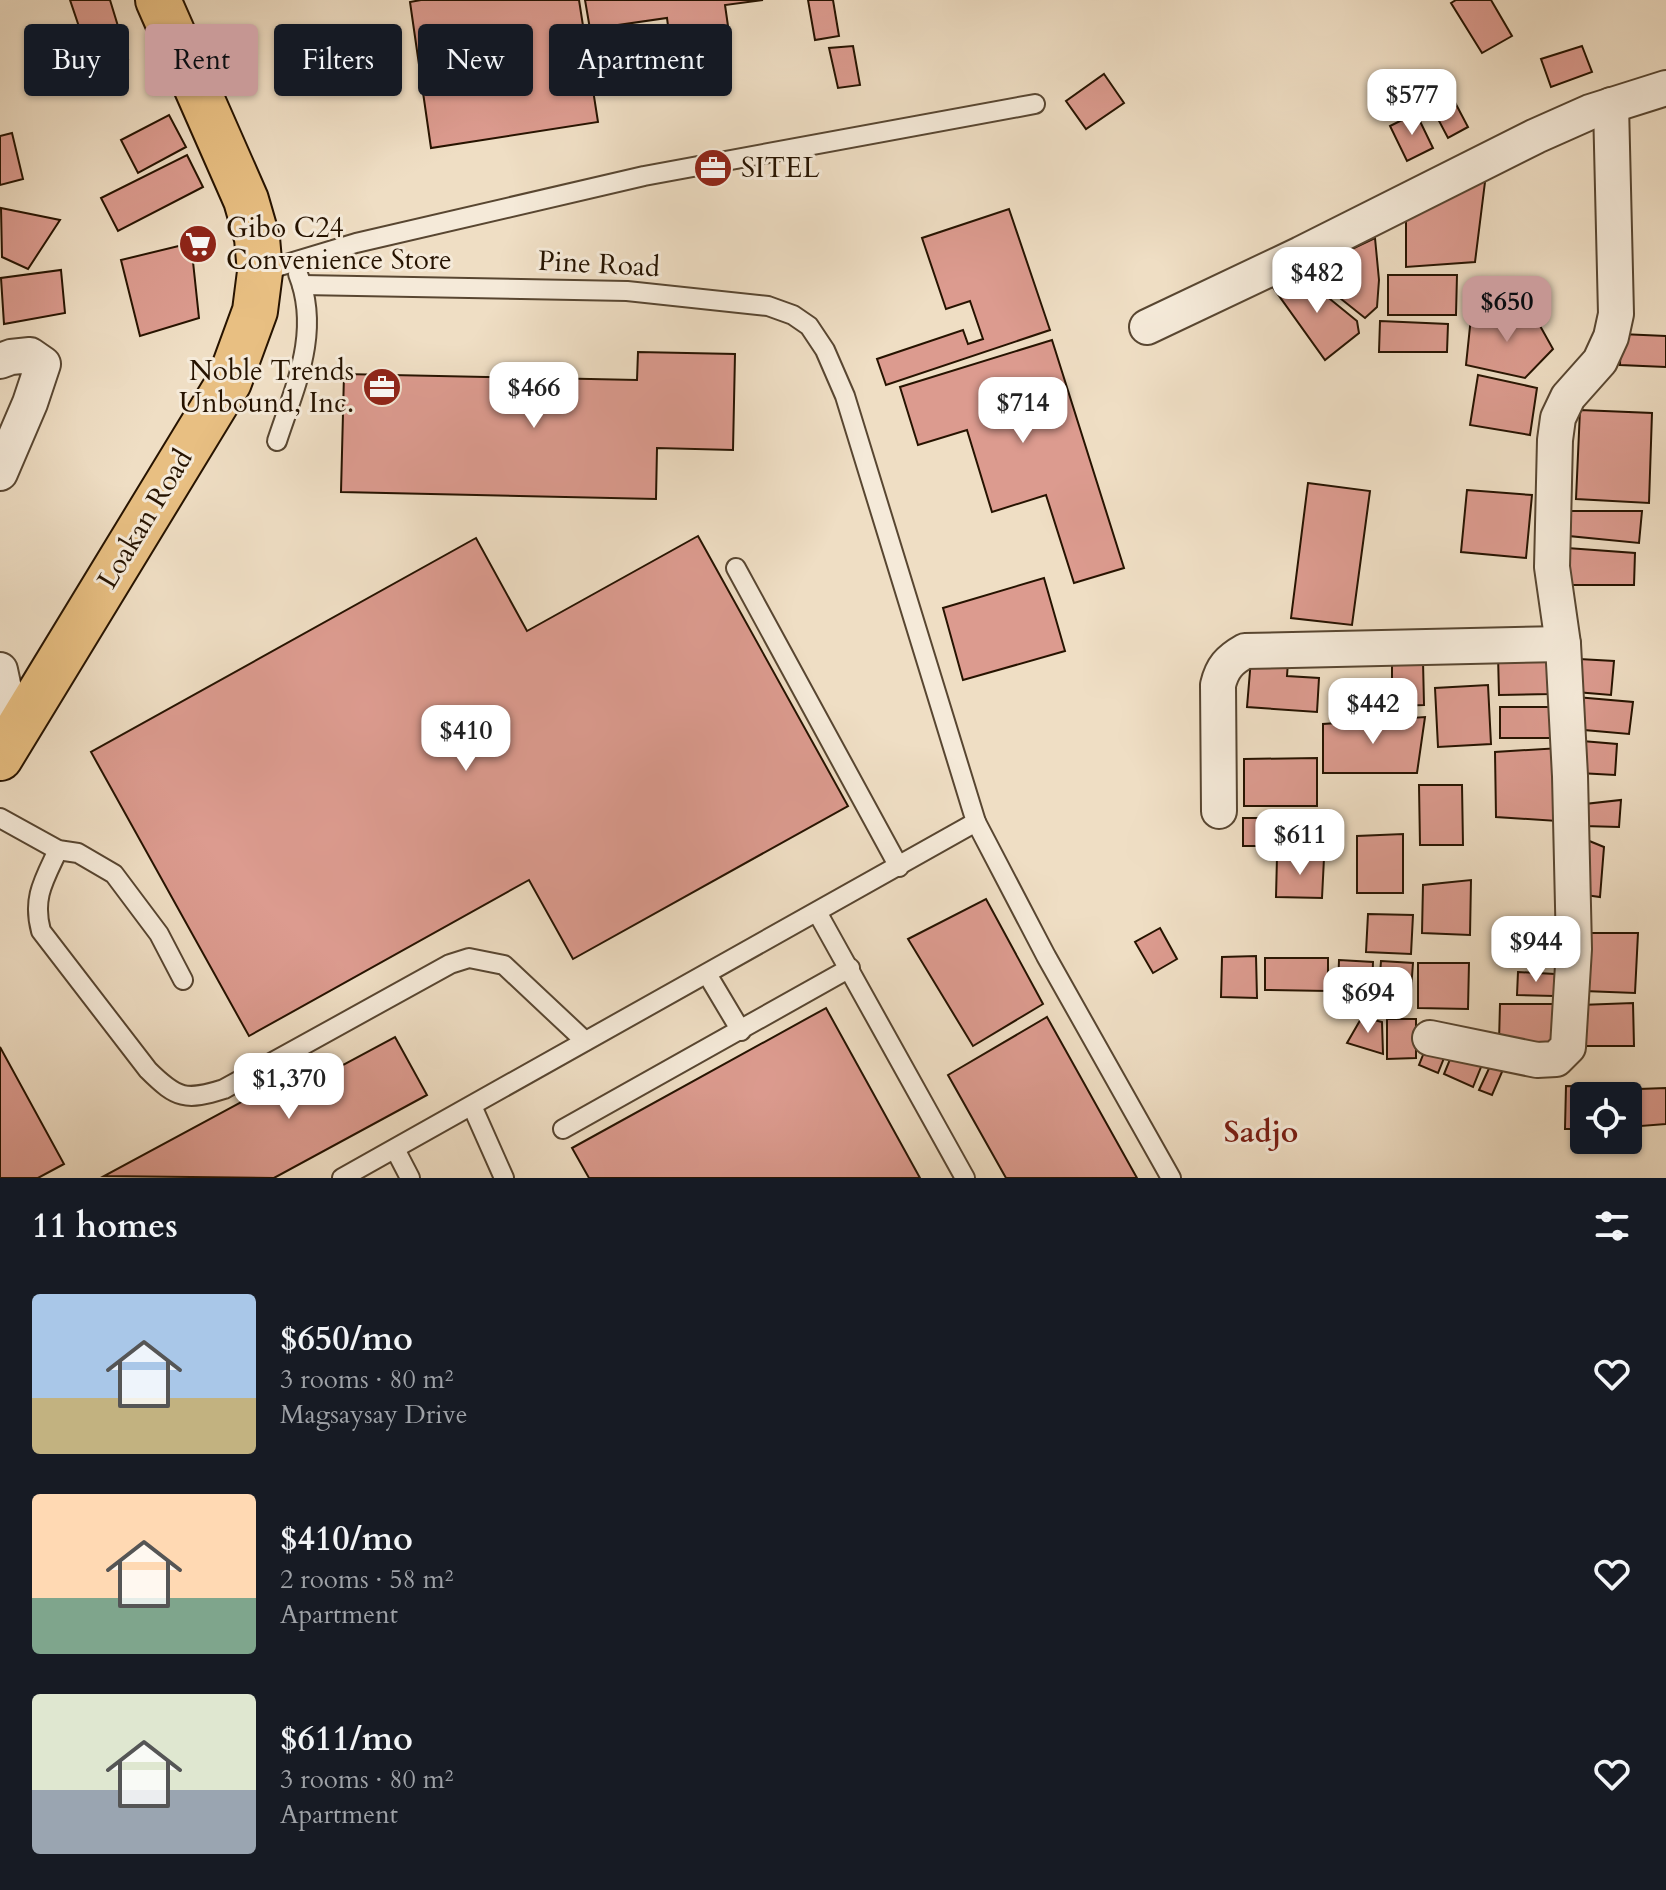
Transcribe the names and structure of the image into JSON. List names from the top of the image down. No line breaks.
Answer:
{"streets":{"main road":["Loakan Road"],"lane":["Pine Road"]},"districts":["Sadjo"],"places":{"office":["SITEL","Noble Trends Unbound, Inc."],"supermarket":["Gibo C24 Convenience Store"]},"page":{"chip":["Buy","Rent","Filters","New","Apartment"],"price":["$577","$482","$650","$466","$714","$442","$410","$611","$944","$694","$1,370"],"heading":"11 homes","list":[{"name":"$650/mo","note":"3 rooms · 80 m² · Magsaysay Drive"},{"name":"$410/mo","note":"2 rooms · 58 m² · Apartment"},{"name":"$611/mo","note":"3 rooms · 80 m² · Apartment"}]}}
